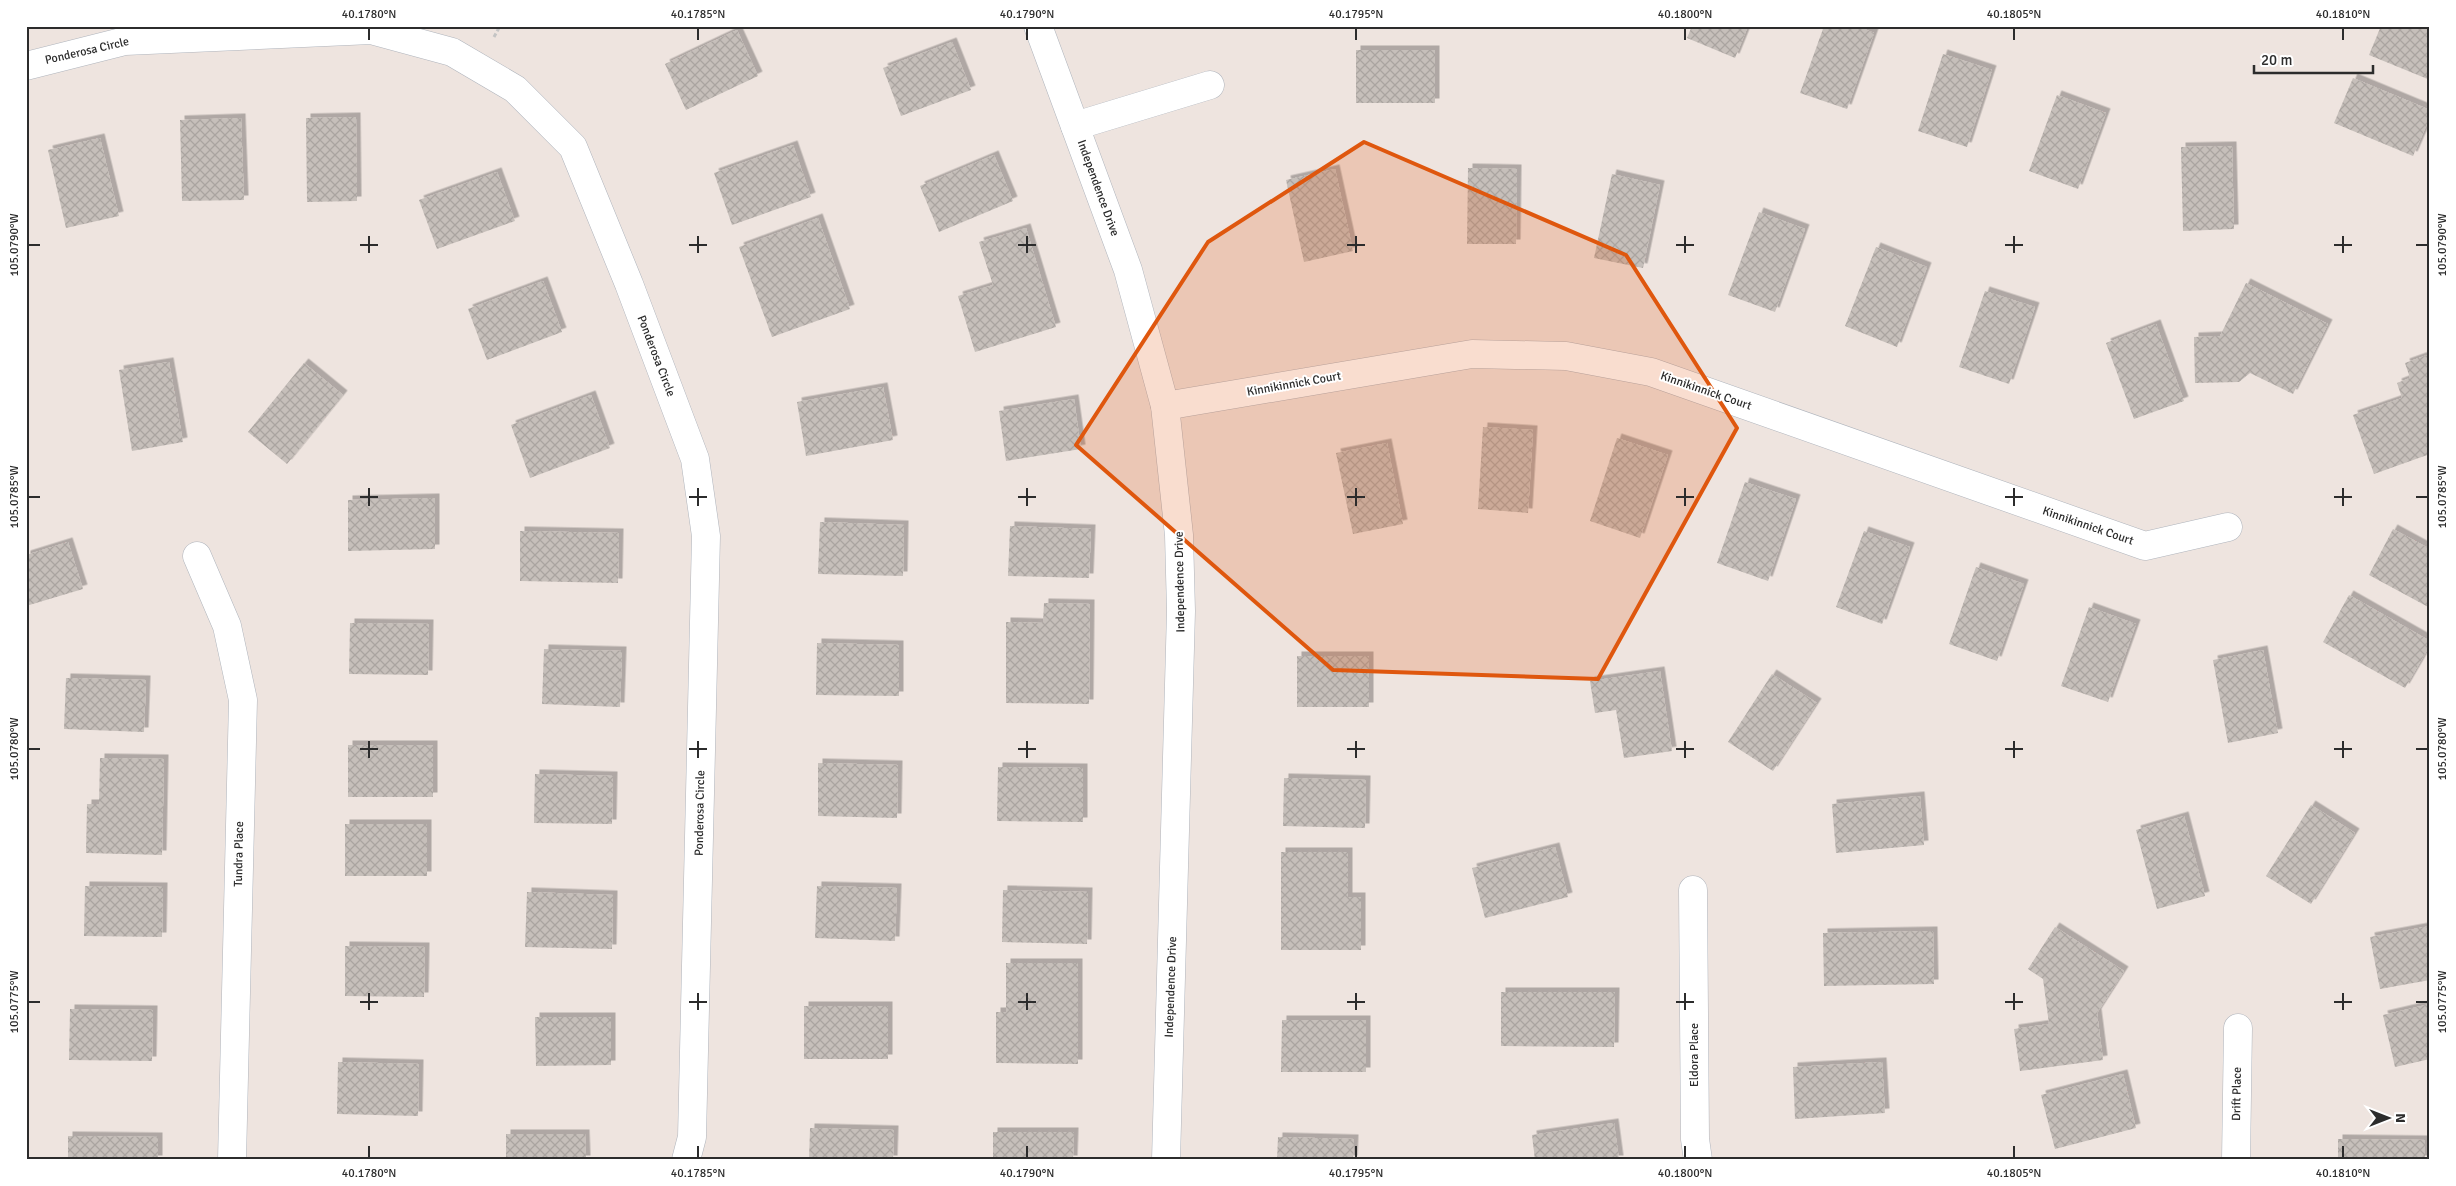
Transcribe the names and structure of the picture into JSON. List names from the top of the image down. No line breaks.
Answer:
{"streets":{"street":["Ponderosa Circle","Independence Drive","Kinnikinnick Court","Tundra Place","Eldora Place","Drift Place"]},"crossings":[["Independence Drive","Kinnikinnick Court"]],"scale_bar":"20 m","north":"right","coordinates":["40.1780°N","40.1785°N","40.1790°N","40.1795°N","40.1800°N","40.1805°N","40.1810°N","105.0790°W","105.0785°W","105.0780°W","105.0775°W"]}
